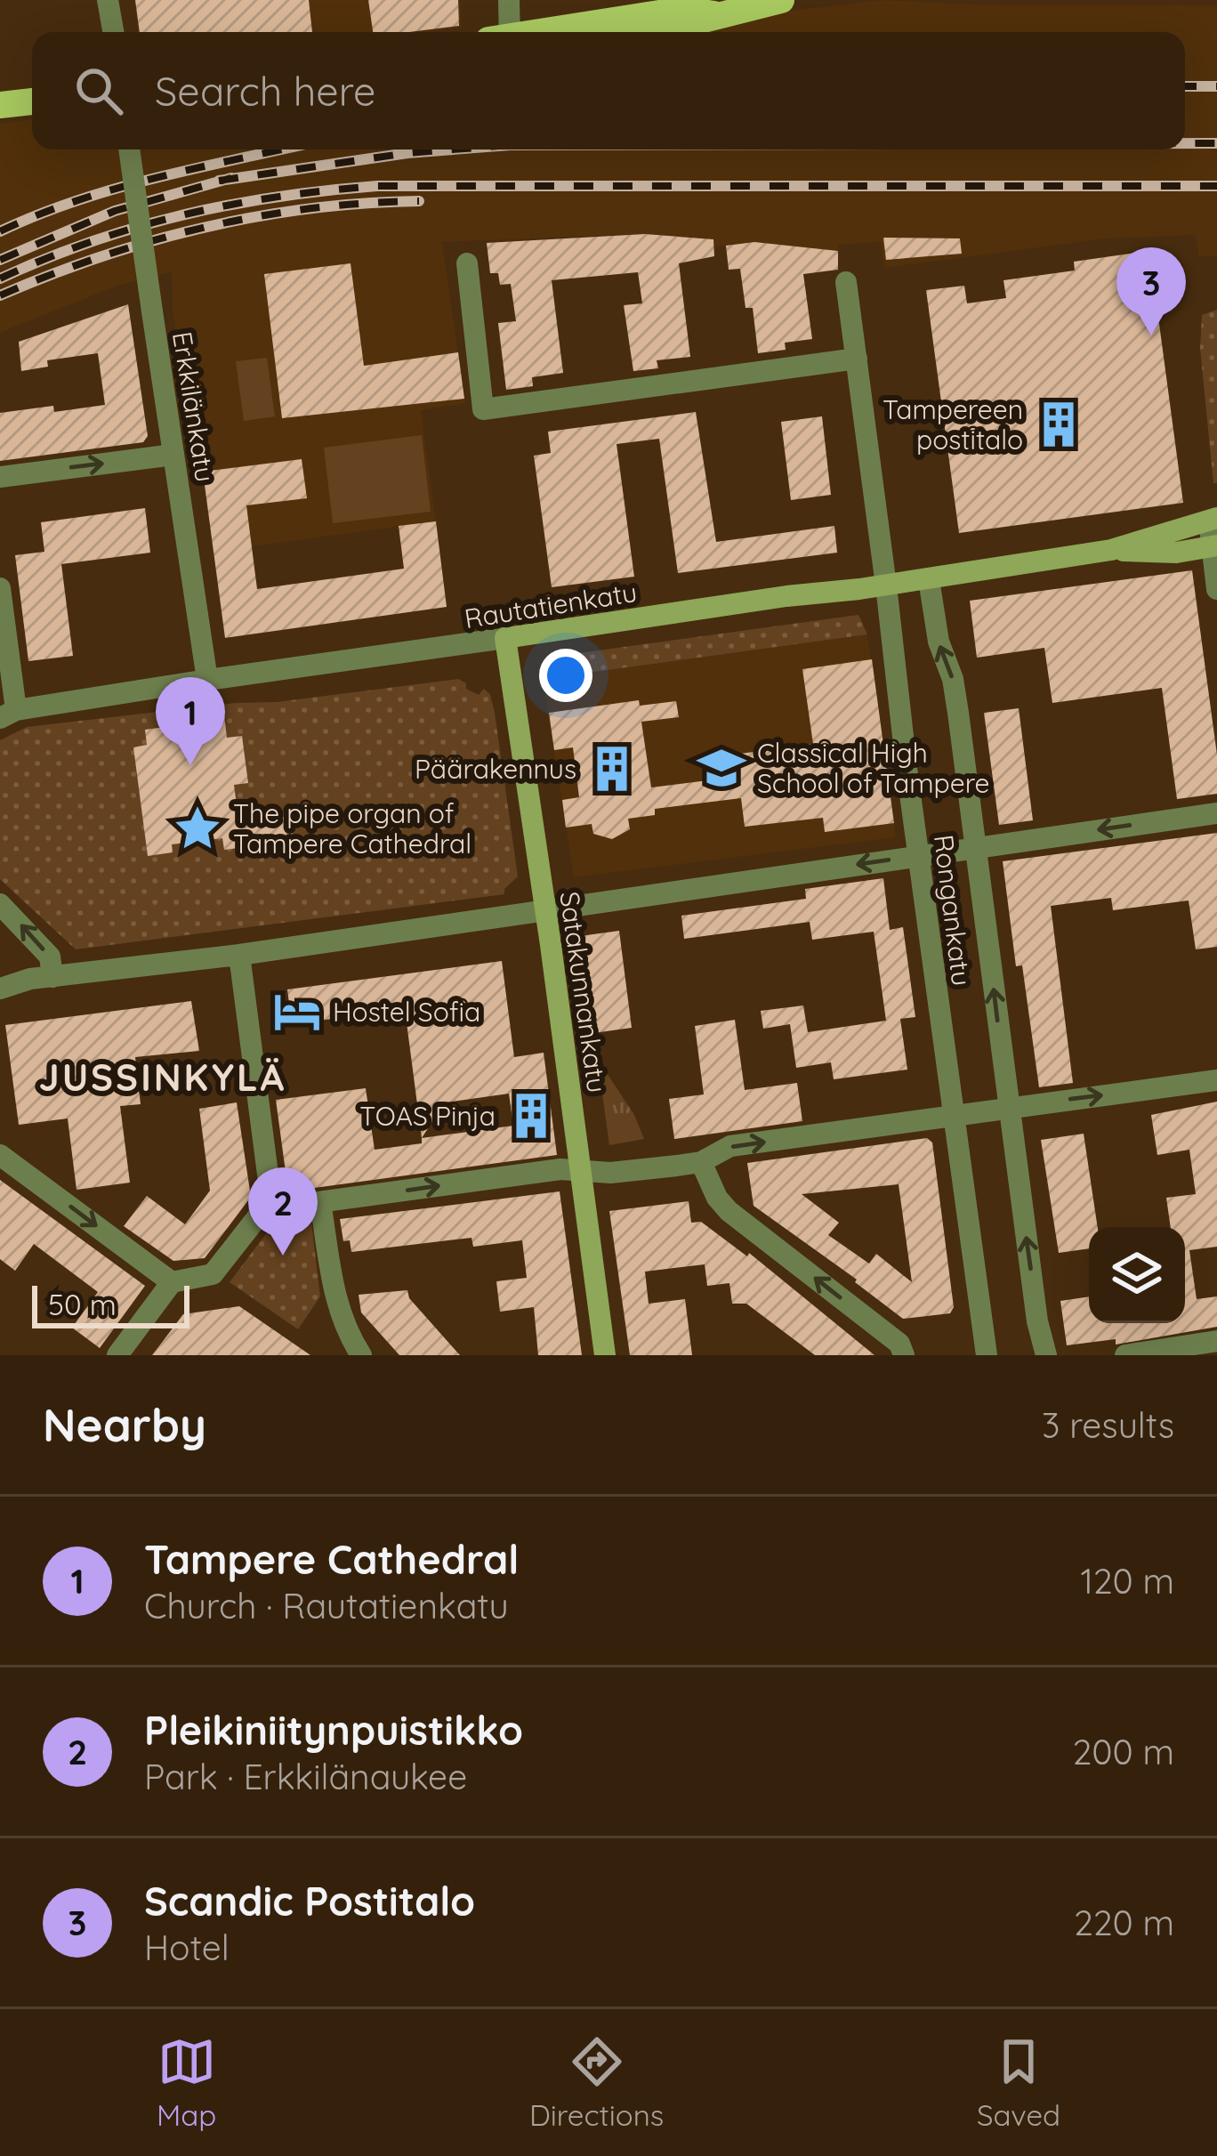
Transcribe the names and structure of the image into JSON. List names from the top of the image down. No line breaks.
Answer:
{"streets":{"main road":["Rautatienkatu","Satakunnankatu"],"street":["Erkkilänkatu","Rongankatu"]},"crossings":[["Erkkilänkatu","Rautatienkatu"],["Rautatienkatu","Rongankatu"],["Rautatienkatu","Satakunnankatu"]],"districts":["JUSSINKYLÄ"],"places":{"building":["Tampereen postitalo","Päärakennus","TOAS Pinja"],"school or university":["Classical High School of Tampere"],"place":["The pipe organ of Tampere Cathedral"],"hotel":["Hostel Sofia"]},"scale_bar":"50 m","page":{"search":"Search here","pins":["3","1","2"],"scale":"50 m","heading":["Nearby","3 results"],"list":[{"mark":"1","name":"Tampere Cathedral","note":"Church · Rautatienkatu","value":"120 m"},{"mark":"2","name":"Pleikiniitynpuistikko","note":"Park · Erkkilänaukee","value":"200 m"},{"mark":"3","name":"Scandic Postitalo","note":"Hotel","value":"220 m"}],"nav":["Map","Directions","Saved"]}}
